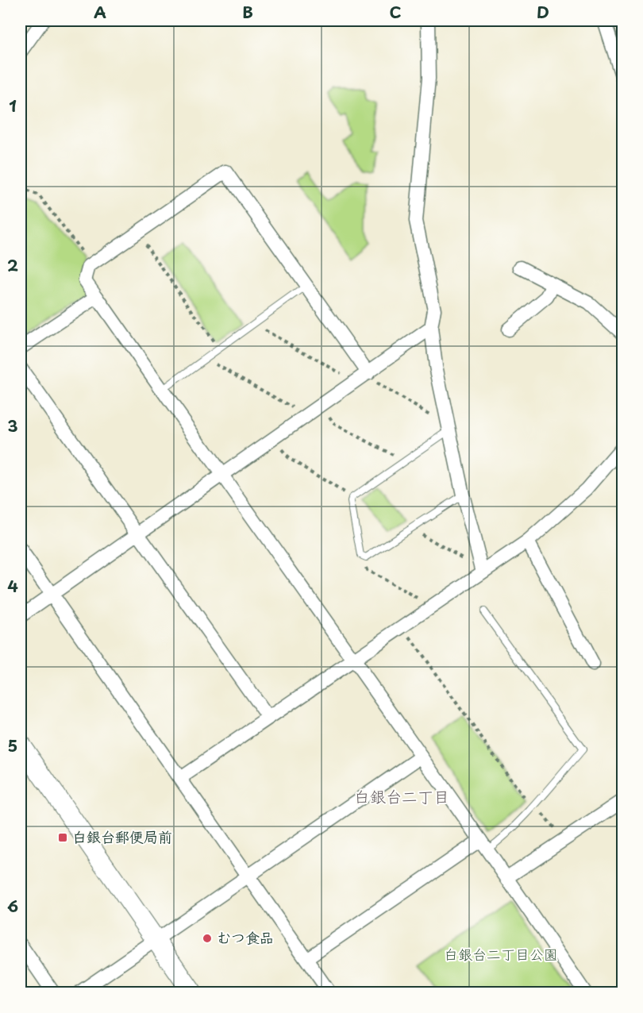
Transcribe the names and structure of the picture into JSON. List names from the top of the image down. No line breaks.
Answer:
{"districts":["白銀台二丁目"],"parks":["白銀台二丁目公園"],"places":{"transit":["白銀台郵便局前"],"other":["むつ食品"]},"grid":{"columns":["A","B","C","D"],"rows":["1","2","3","4","5","6"]}}
